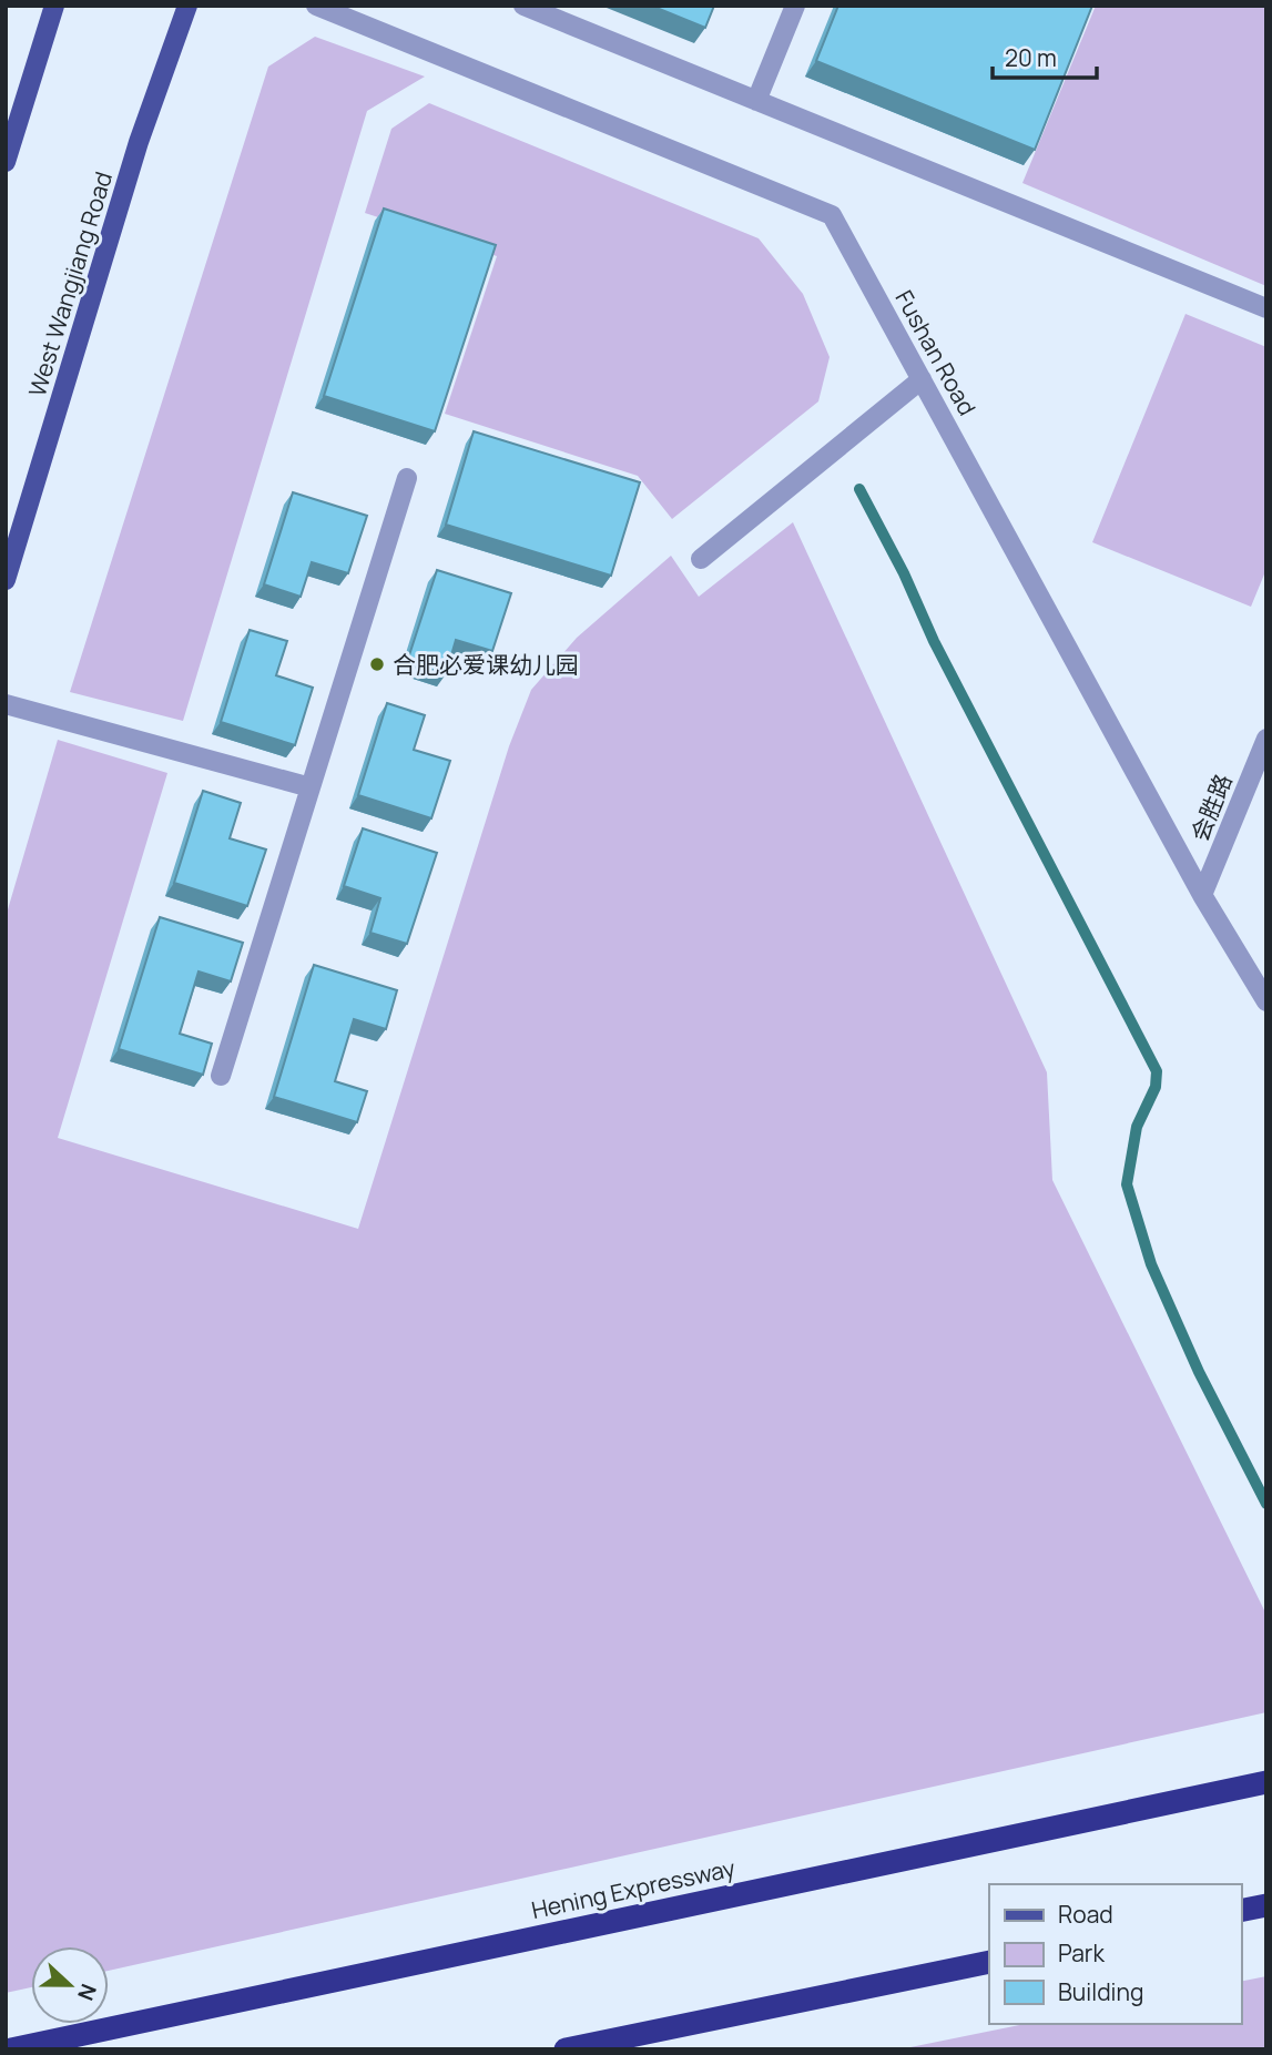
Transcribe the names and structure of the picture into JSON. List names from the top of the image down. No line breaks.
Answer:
{"streets":{"highway":["Hening Expressway"],"main road":["West Wangjiang Road"],"street":["Fushan Road","会胜路"]},"crossings":[["Fushan Road","会胜路"]],"places":["合肥必爱课幼儿园"],"legend":["Road","Park","Building"],"scale_bar":"20 m","north":"right"}
